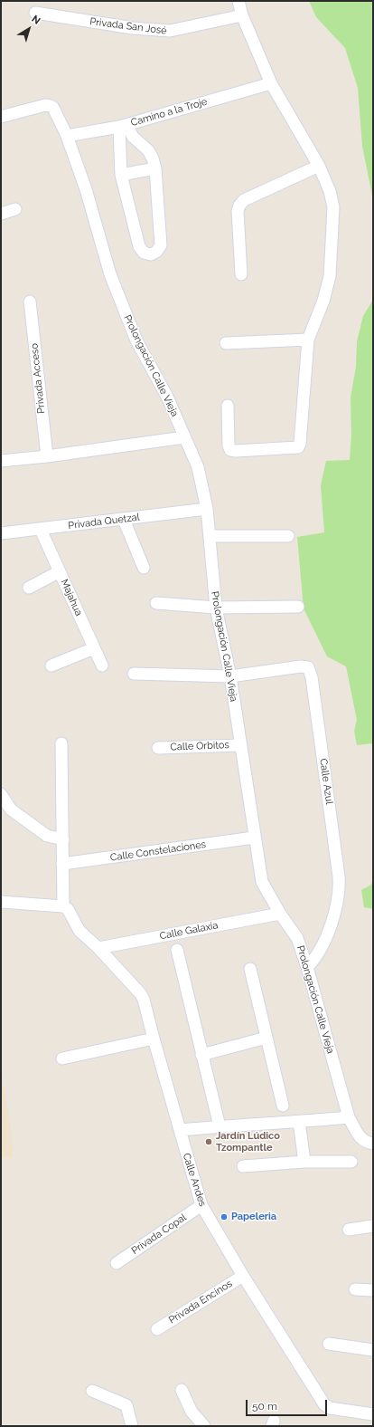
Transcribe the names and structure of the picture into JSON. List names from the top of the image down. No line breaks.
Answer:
{"streets":{"street":["Privada San José","Camino a la Troje","Prolongación Calle Vieja","Privada Acceso","Privada Quetzal","Majahua","Calle Orbitos","Calle Azul","Calle Constelaciones","Calle Galaxia","Calle Andes","Privada Copal","Privada Encinos"]},"crossings":[["Camino a la Troje","Prolongación Calle Vieja"],["Prolongación Calle Vieja","Privada Quetzal"],["Prolongación Calle Vieja","Calle Orbitos"],["Prolongación Calle Vieja","Calle Azul"],["Prolongación Calle Vieja","Calle Constelaciones"],["Prolongación Calle Vieja","Calle Galaxia"],["Privada Quetzal","Majahua"],["Calle Galaxia","Calle Andes"],["Calle Andes","Privada Copal"],["Calle Andes","Privada Encinos"]],"places":["Jardín Lúdico Tzompantle","Papeleria"],"scale_bar":"50 m","north":"top right"}
